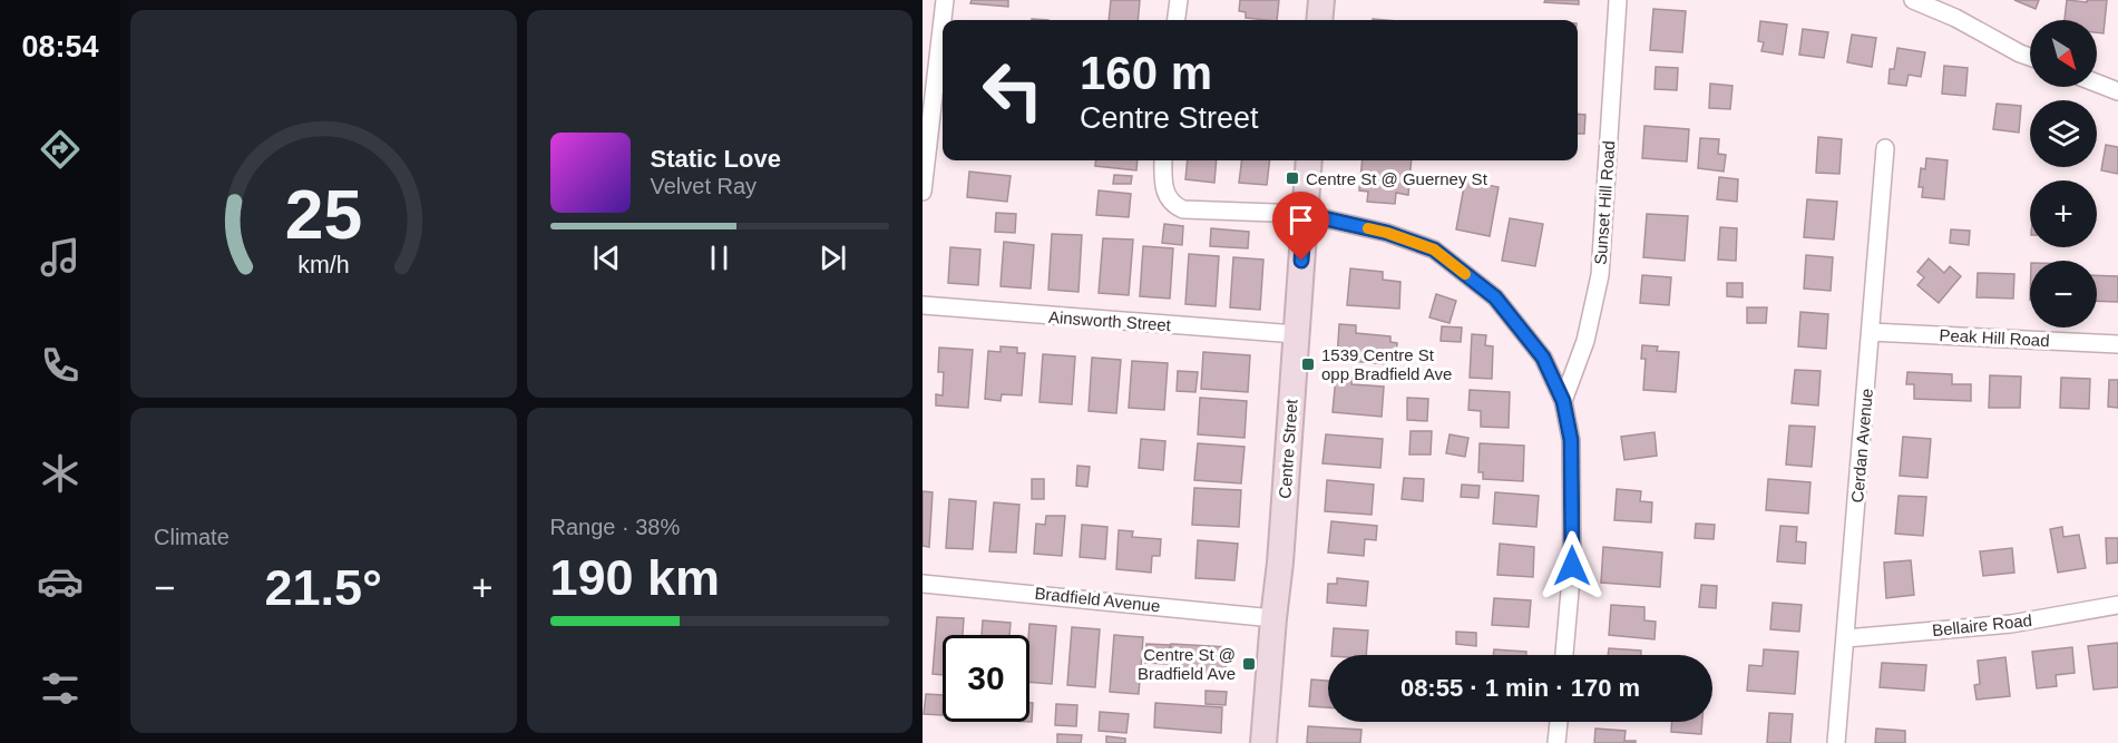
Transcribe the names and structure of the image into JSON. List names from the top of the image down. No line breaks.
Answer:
{"streets":{"main road":["Centre Street"],"street":["Sunset Hill Road","Ainsworth Street","Peak Hill Road","Cerdan Avenue","Bradfield Avenue","Bellaire Road"]},"crossings":[["Ainsworth Street","Centre Street"],["Peak Hill Road","Cerdan Avenue"],["Cerdan Avenue","Bellaire Road"],["Centre Street","Bradfield Avenue"]],"places":{"transit":["Centre St @ Guerney St","1539 Centre St opp Bradfield Ave","Centre St @ Bradfield Ave"]},"north":"bottom right","page":{"tabs":"08:54","map_buttons":["+","−"],"turn":["160 m","Centre Street"],"song":["Static Love","Velvet Ray"],"tile":["Climate",["Range · 38%","190 km"]],"heat":["−","21.5°","+"],"limit":"30","trip":"08:55 · 1 min · 170 m","gauge":["25","km/h"]}}
